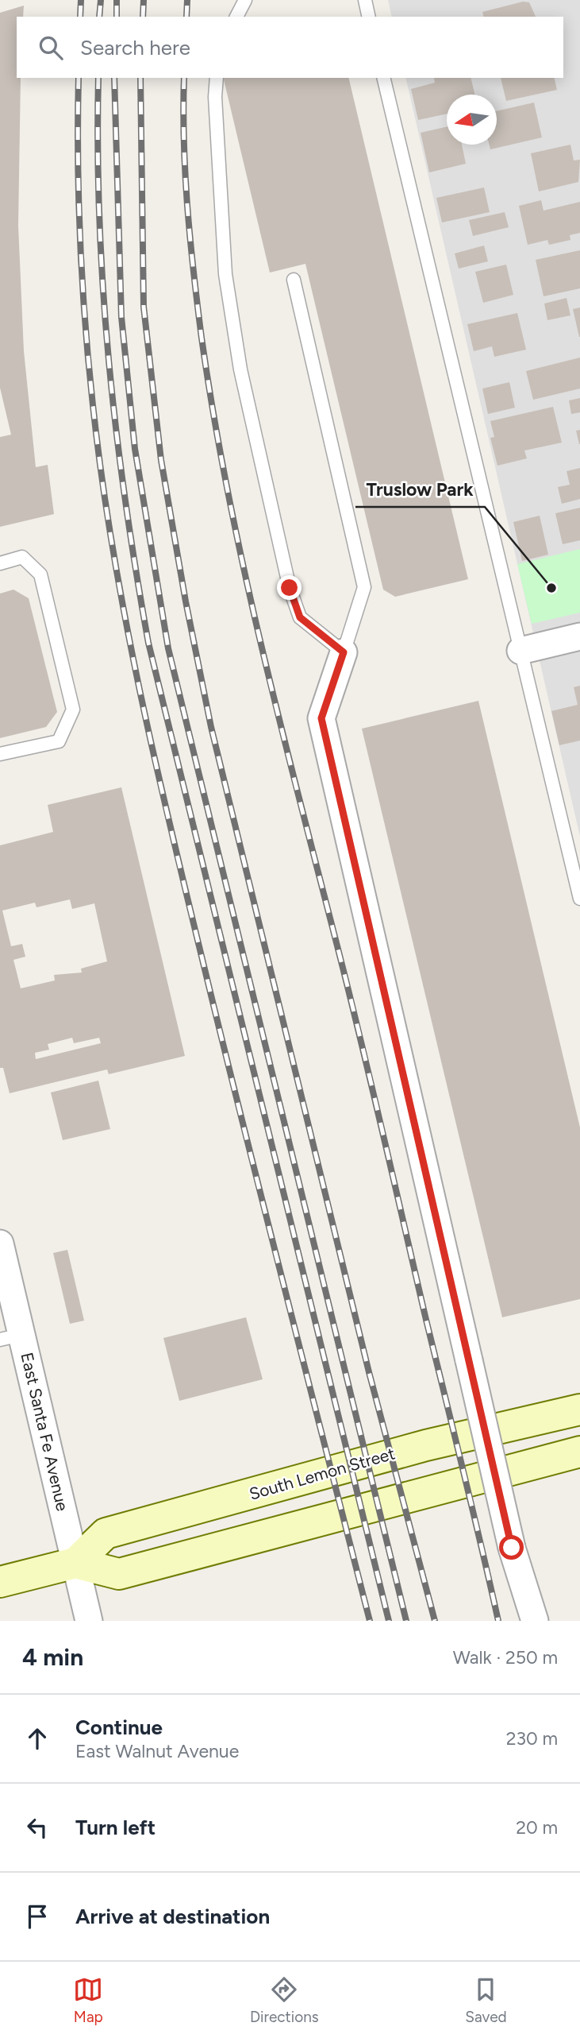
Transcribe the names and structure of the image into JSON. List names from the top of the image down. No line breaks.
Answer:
{"streets":{"street":["East Santa Fe Avenue","South Lemon Street"]},"crossings":[["East Santa Fe Avenue","South Lemon Street"]],"places":["Truslow Park"],"north":"left","page":{"search":"Search here","heading":["4 min","Walk · 250 m"],"list":[["Continue","East Walnut Avenue","230 m"],["Turn left","20 m"],"Arrive at destination"],"nav":["Map","Directions","Saved"]}}
